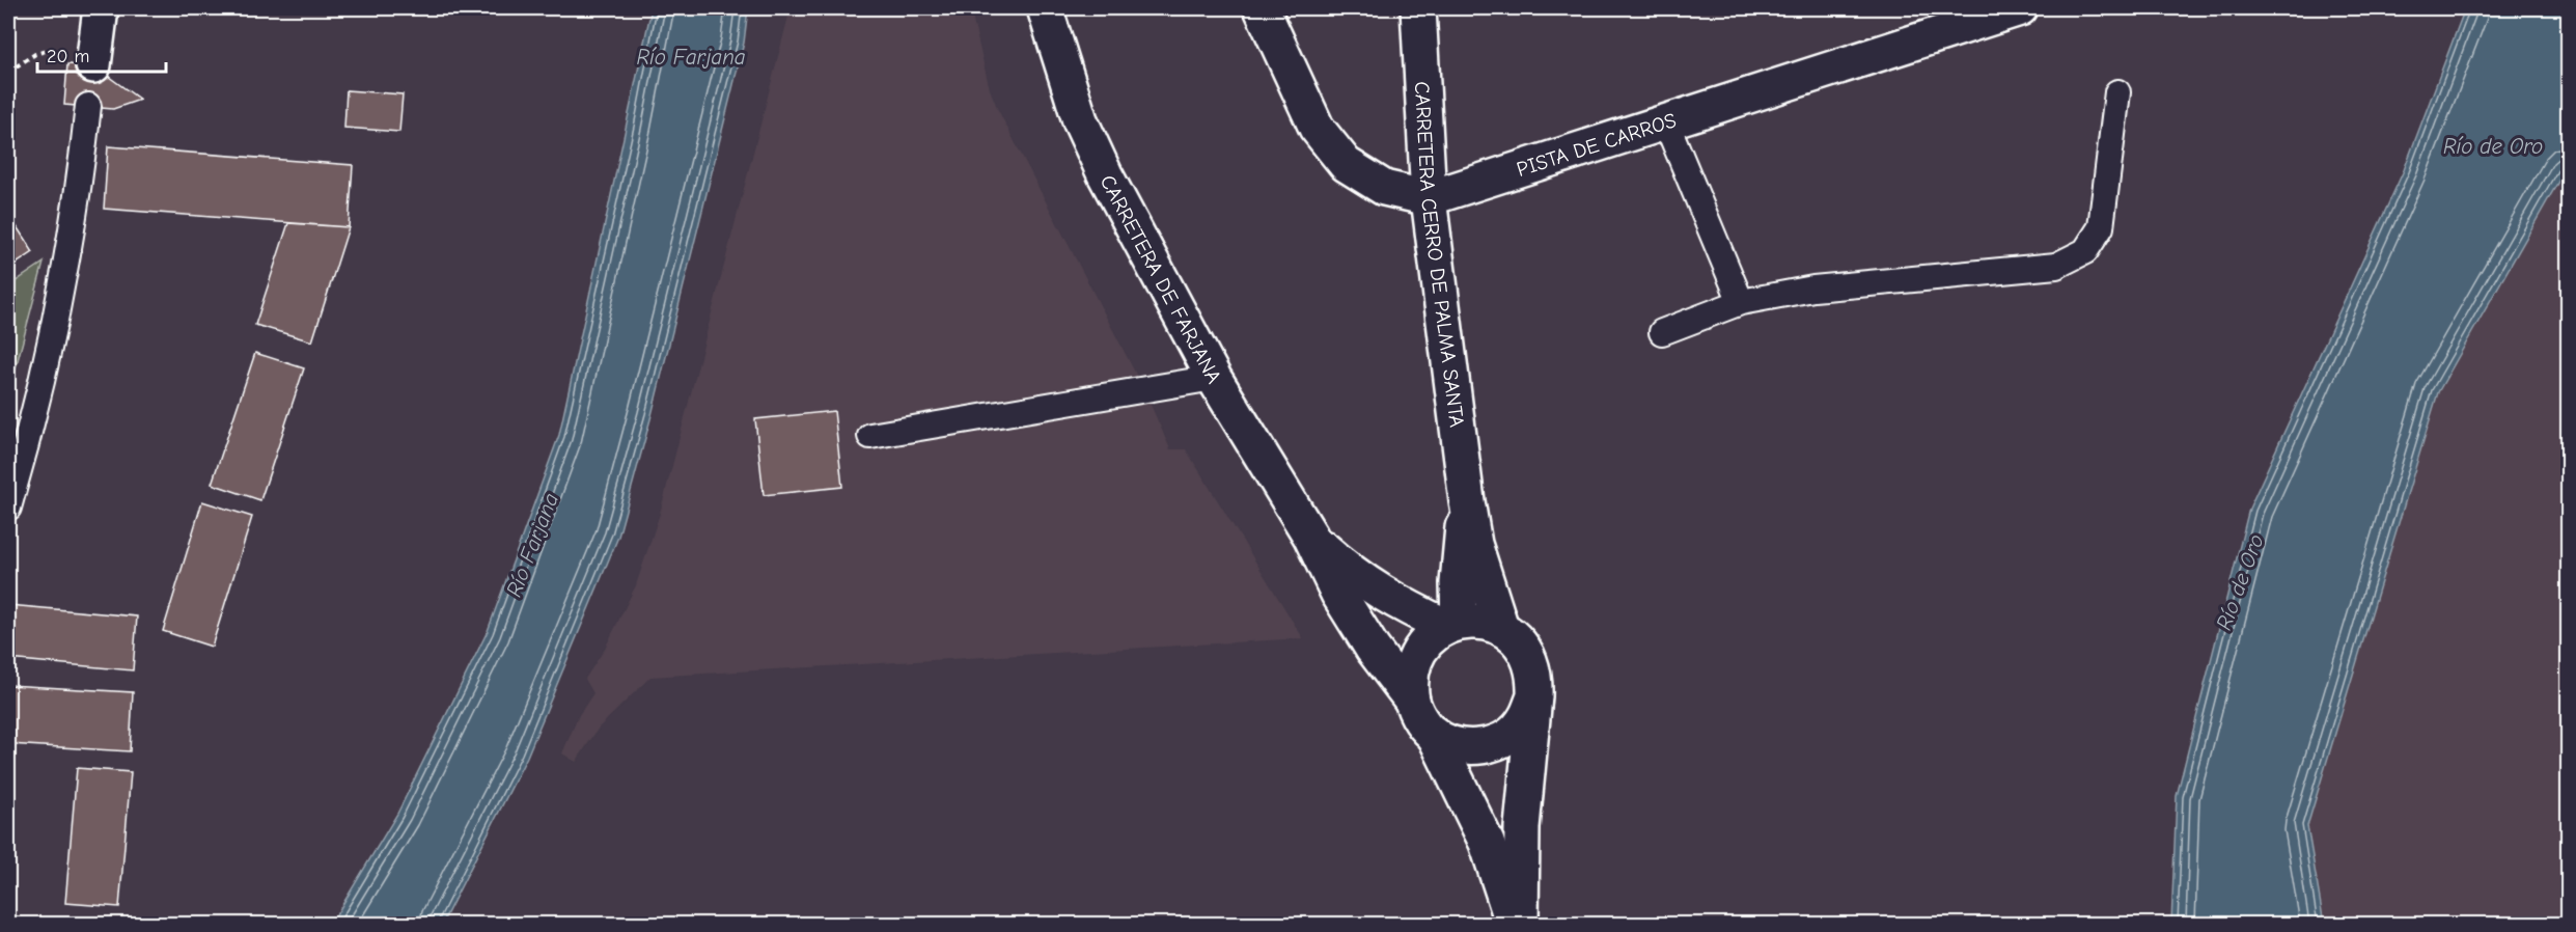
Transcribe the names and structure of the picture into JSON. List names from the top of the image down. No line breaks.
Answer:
{"streets":{"main road":["PISTA DE CARROS","CARRETERA CERRO DE PALMA SANTA","CARRETERA DE FARJANA"]},"crossings":[["PISTA DE CARROS","CARRETERA CERRO DE PALMA SANTA"],["CARRETERA CERRO DE PALMA SANTA","CARRETERA DE FARJANA"]],"water":["Río Farjana","Río de Oro"],"scale_bar":"20 m"}
